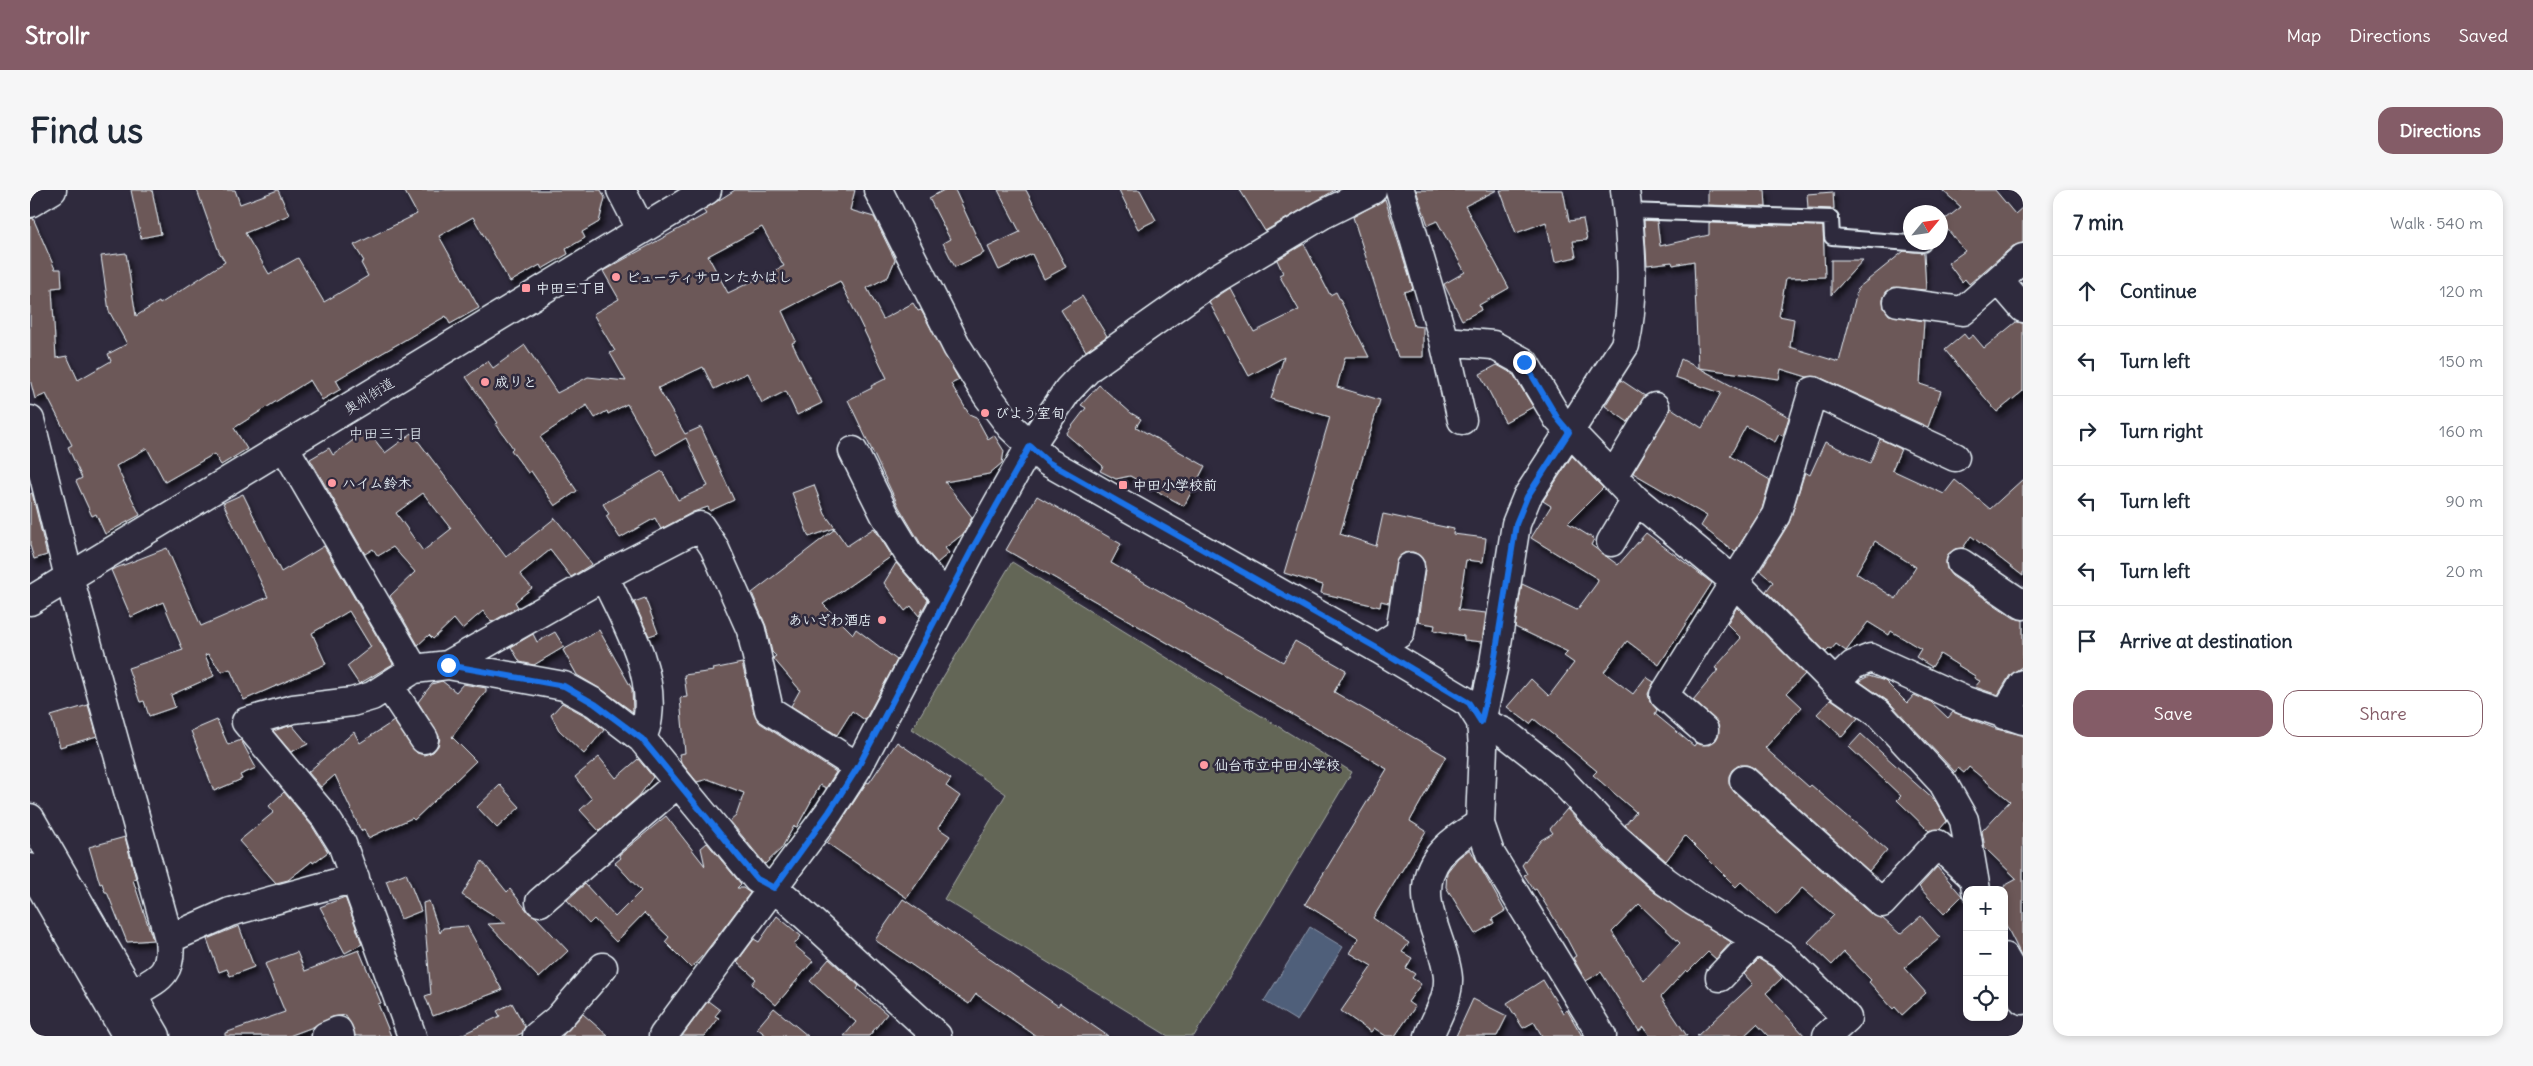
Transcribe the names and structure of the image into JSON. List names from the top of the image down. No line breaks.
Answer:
{"streets":{"street":["奥州街道"]},"districts":["中田三丁目"],"places":{"other":["ビューティサロンたかはし","成りと","びよう室旬","ハイム鈴木","あいざわ酒店","仙台市立中田小学校"],"transit":["中田三丁目","中田小学校前"]},"north":"top right","page":{"header":"Strollr","nav":["Map","Directions","Saved"],"buttons":["Directions",["Save","Share"]],"title":"Find us","heading":["7 min","Walk · 540 m"],"list":[["Continue","120 m"],["Turn left","150 m"],["Turn right","160 m"],["Turn left","90 m"],["Turn left","20 m"],"Arrive at destination"],"map_buttons":["+","−"]}}
